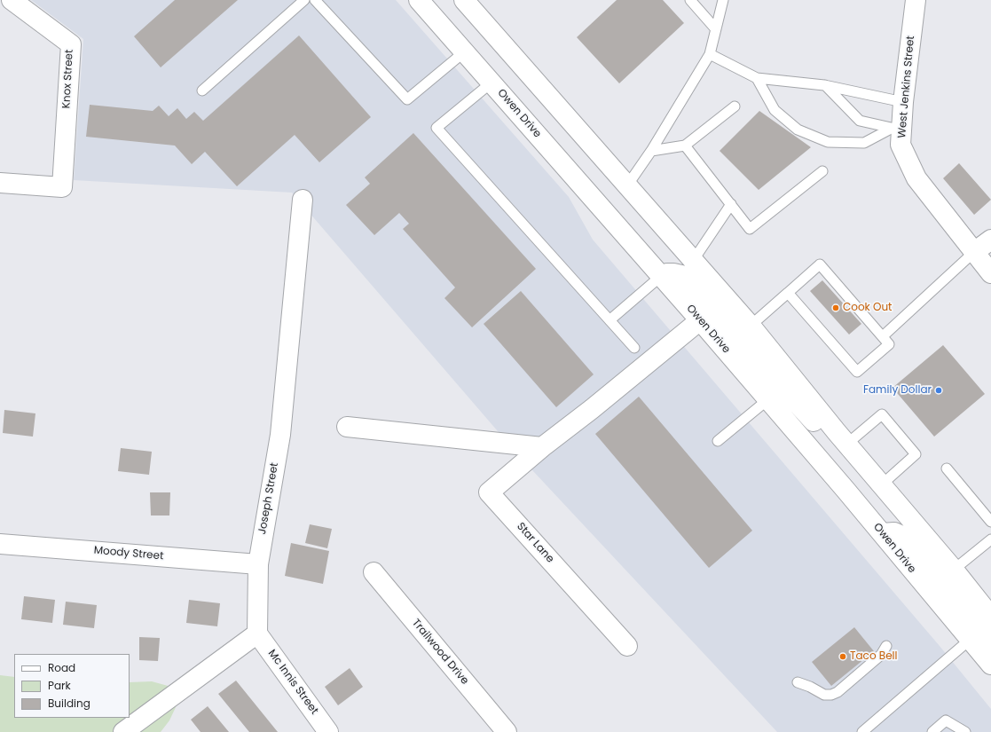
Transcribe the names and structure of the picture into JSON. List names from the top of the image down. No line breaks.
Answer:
{"streets":{"main road":["Knox Street","West Jenkins Street","Owen Drive","Joseph Street","Star Lane","Moody Street","Trailwood Drive","Mc Innis Street"]},"crossings":[["Owen Drive","Star Lane"],["Joseph Street","Moody Street"],["Joseph Street","Mc Innis Street"]],"places":["Cook Out","Family Dollar","Taco Bell"],"legend":["Road","Park","Building"]}
